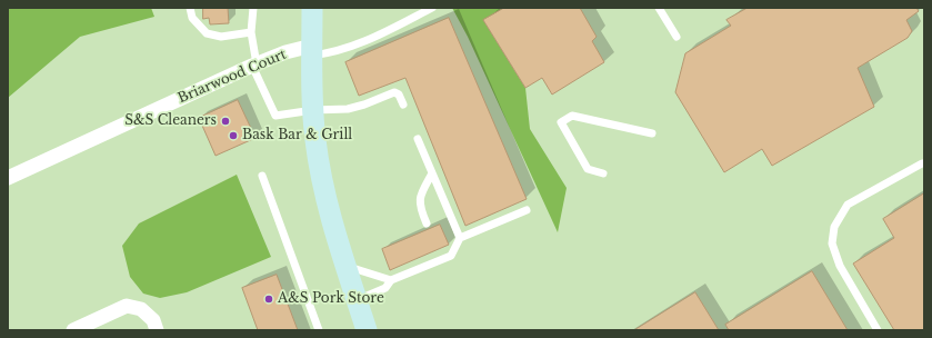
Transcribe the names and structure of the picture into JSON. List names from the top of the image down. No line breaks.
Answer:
{"streets":{"street":["Briarwood Court"]},"places":["S&S Cleaners","Bask Bar & Grill","A&S Pork Store"]}
